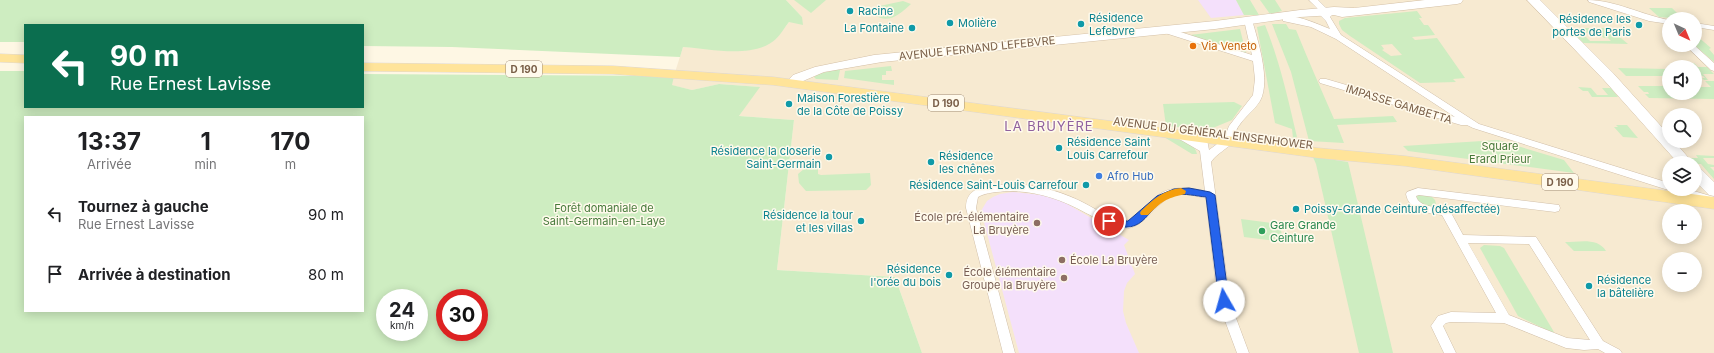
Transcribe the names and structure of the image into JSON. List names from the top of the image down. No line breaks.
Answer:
{"streets":{"main road":["D 190","AVENUE DU GÉNÉRAL EINSENHOWER"],"street":["AVENUE FERNAND LEFEBVRE","IMPASSE GAMBETTA"]},"crossings":[["AVENUE FERNAND LEFEBVRE","D 190"],["AVENUE FERNAND LEFEBVRE","AVENUE DU GÉNÉRAL EINSENHOWER"],["D 190","AVENUE DU GÉNÉRAL EINSENHOWER"]],"districts":["LA BRUYÈRE"],"parks":["Square Erard Prieur","Forêt domaniale de Saint-Germain-en-Laye"],"places":["Racine","Molière","Résidence Lefebvre","Résidence les portes de Paris","La Fontaine","Via Veneto","Maison Forestière de la Côte de Poissy","Résidence Saint Louis Carrefour","Résidence la closerie Saint-Germain","Résidence les chênes","Afro Hub","Résidence Saint-Louis Carrefour","Poissy-Grande Ceinture (désaffectée)","Résidence la tour et les villas","École pré-élémentaire La Bruyère","Gare Grande Ceinture","École La Bruyère","Résidence l'orée du bois","École élémentaire Groupe la Bruyère","Résidence la bâtelière"],"north":"bottom right","page":{"map_buttons":["+","−"],"turn":["90 m","Rue Ernest Lavisse"],"eta":["13:37","Arrivée","1","min","170","m"],"list":[{"name":"Tournez à gauche","note":"Rue Ernest Lavisse","value":"90 m"},{"name":"Arrivée à destination","value":"80 m"}],"speed":"24 km/h","limit":"30"}}
